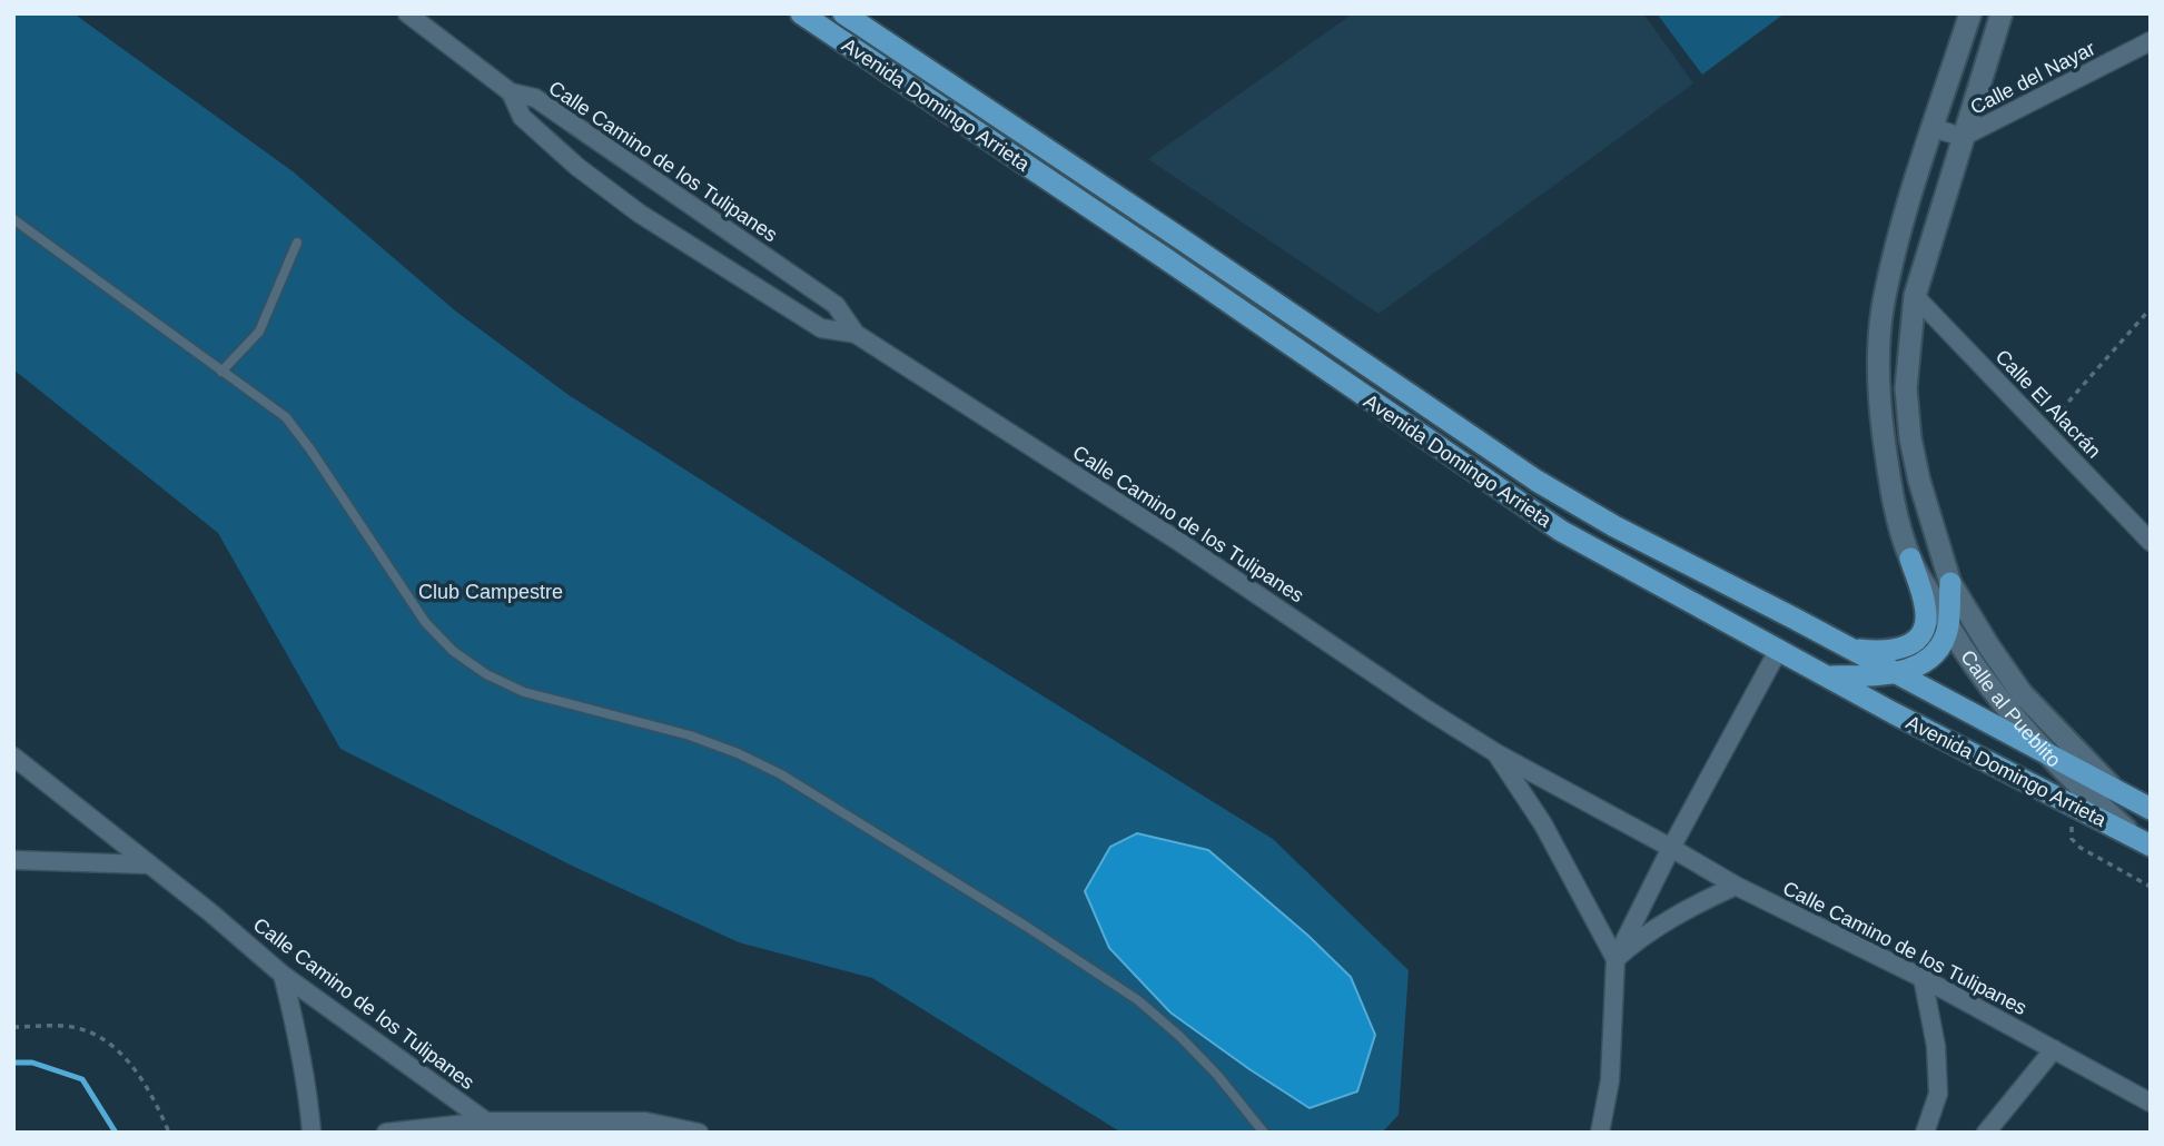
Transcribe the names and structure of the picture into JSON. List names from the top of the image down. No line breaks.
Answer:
{"streets":{"main road":["Avenida Domingo Arrieta","Calle al Pueblito"],"street":["Calle del Nayar","Calle Camino de los Tulipanes","Calle El Alacrán"]},"crossings":[["Calle del Nayar","Calle al Pueblito"],["Avenida Domingo Arrieta","Calle al Pueblito"],["Calle El Alacrán","Calle al Pueblito"]],"parks":["Club Campestre"]}
